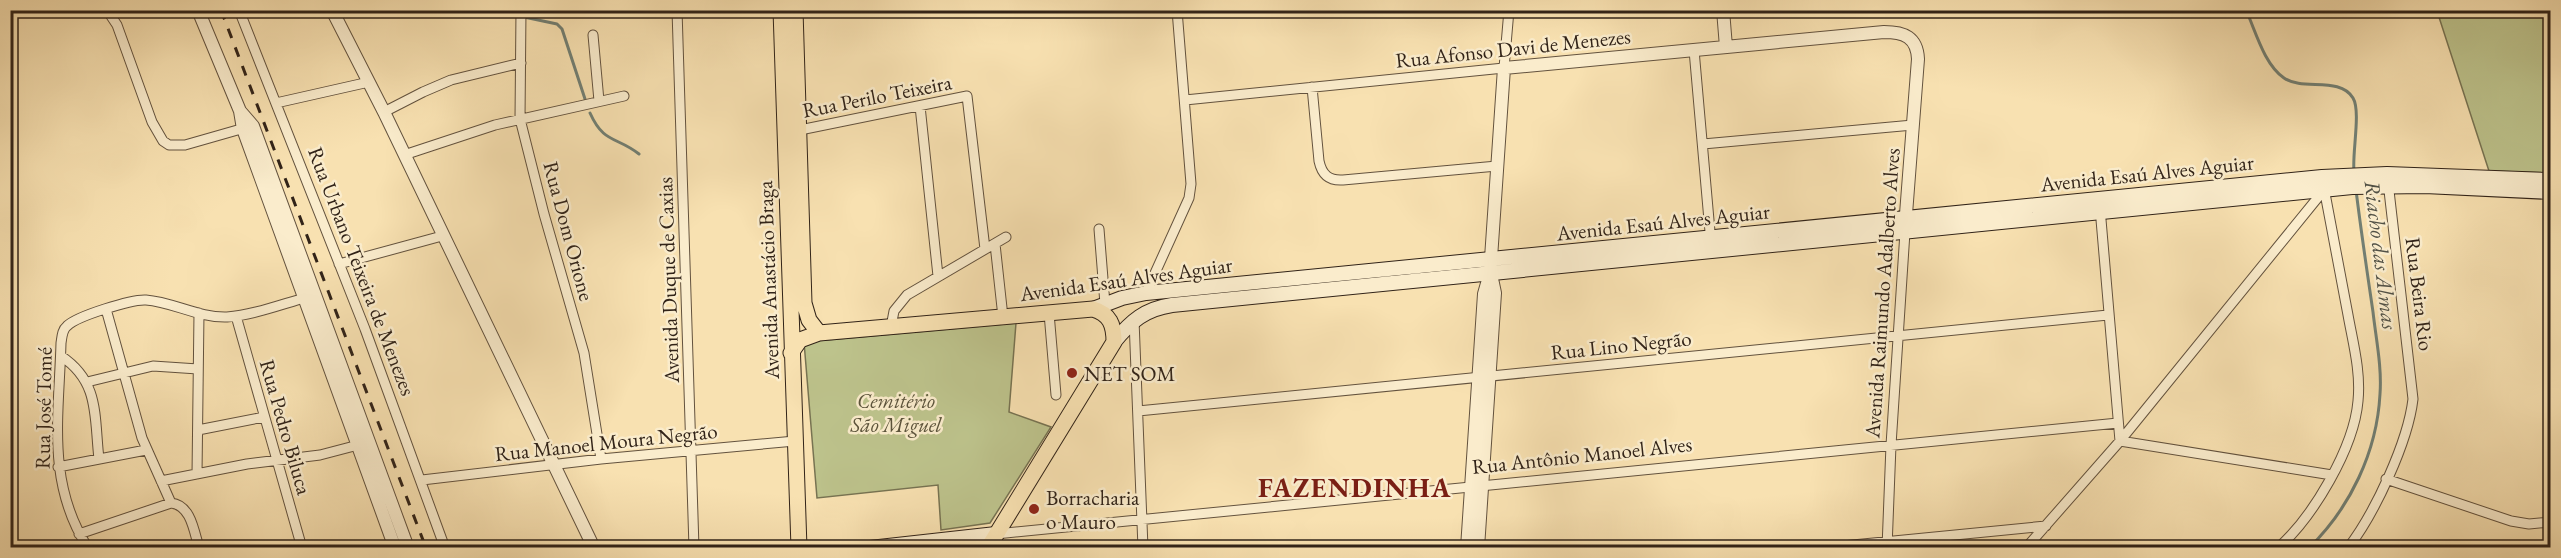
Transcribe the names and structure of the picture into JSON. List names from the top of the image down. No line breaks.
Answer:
{"streets":{"main road":["Avenida Esaú Alves Aguiar","Avenida Anastácio Braga","Rua Antônio Manoel Alves"],"street":["Rua Afonso Davi de Menezes","Rua Perilo Teixeira","Rua Dom Orione","Rua Urbano Teixeira de Menezes","Avenida Duque de Caxias","Avenida Raimundo Adalberto Alves","Rua Beira Rio","Rua Lino Negrão","Rua José Tomé","Rua Pedro Biluca","Rua Manoel Moura Negrão"]},"crossings":[["Rua Afonso Davi de Menezes","Avenida Raimundo Adalberto Alves"],["Rua Perilo Teixeira","Avenida Anastácio Braga"],["Avenida Esaú Alves Aguiar","Avenida Anastácio Braga"],["Avenida Esaú Alves Aguiar","Avenida Raimundo Adalberto Alves"],["Avenida Esaú Alves Aguiar","Rua Beira Rio"],["Rua Dom Orione","Rua Manoel Moura Negrão"],["Rua Urbano Teixeira de Menezes","Rua Manoel Moura Negrão"],["Avenida Duque de Caxias","Rua Manoel Moura Negrão"],["Avenida Anastácio Braga","Rua Manoel Moura Negrão"],["Avenida Raimundo Adalberto Alves","Rua Lino Negrão"],["Avenida Raimundo Adalberto Alves","Rua Antônio Manoel Alves"]],"districts":["FAZENDINHA"],"water":["Riacho das Almas"],"parks":["Cemitério São Miguel"],"places":["NET SOM","Borracharia o Mauro"]}
